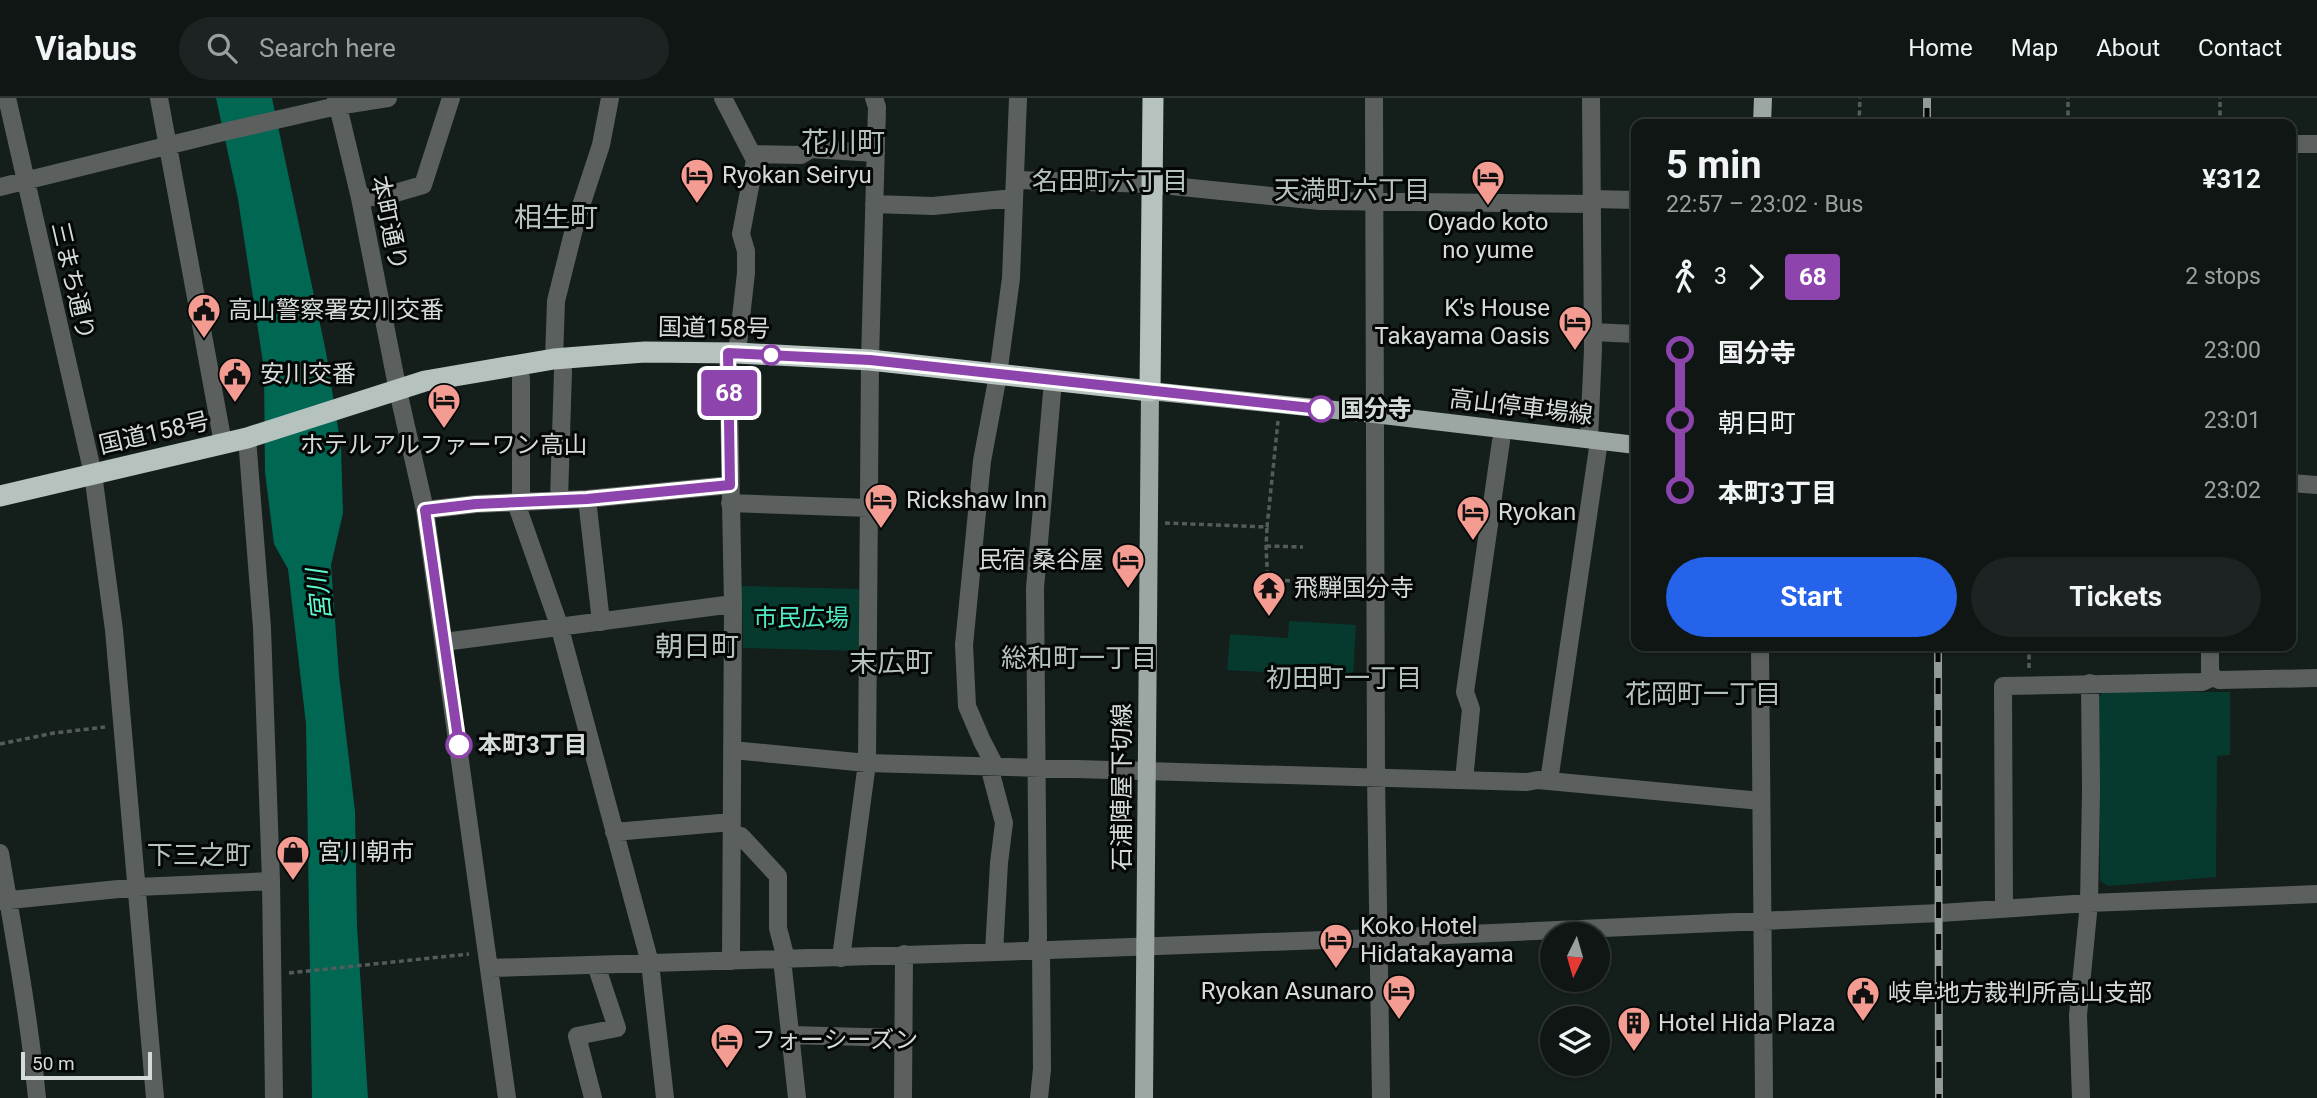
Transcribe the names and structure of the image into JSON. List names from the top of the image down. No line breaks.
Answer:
{"streets":{"highway":["国道158号"],"main road":["高山停車場線","石浦陣屋下切線"],"street":["本町通り","三まち通り"]},"crossings":[["本町通り","国道158号"],["三まち通り","国道158号"],["国道158号","高山停車場線"],["国道158号","石浦陣屋下切線"],["高山停車場線","石浦陣屋下切線"]],"districts":["花川町","名田町六丁目","天満町六丁目","相生町","朝日町","総和町一丁目","末広町","初田町一丁目","花岡町一丁目","下三之町"],"water":["宮川"],"parks":["市民広場"],"places":{"hotel":["Ryokan Seiryu","Oyado koto no yume","K's House Takayama Oasis","ホテルアルファーワン高山","Rickshaw Inn","Ryokan","民宿 桑谷屋","Koko Hotel Hidatakayama","Ryokan Asunaro","フォーシーズン"],"public building":["高山警察署安川交番","安川交番","岐阜地方裁判所高山支部"],"other":["国分寺","本町3丁目"],"temple":["飛騨国分寺"],"shop":["宮川朝市"],"building":["Hotel Hida Plaza"]},"lines":["bus line 68"],"scale_bar":"50 m","north":"bottom","page":{"header":"Viabus","search":"Search here","nav":["Home","Map","About","Contact"],"on_map":"68","heading":["5 min","22:57 – 23:02 · Bus","¥312"],"legs":["3","68","2 stops"],"list":[{"name":"国分寺","value":"23:00"},{"name":"朝日町","value":"23:01"},{"name":"本町3丁目","value":"23:02"}],"buttons":["Start","Tickets"],"scale":"50 m"}}
